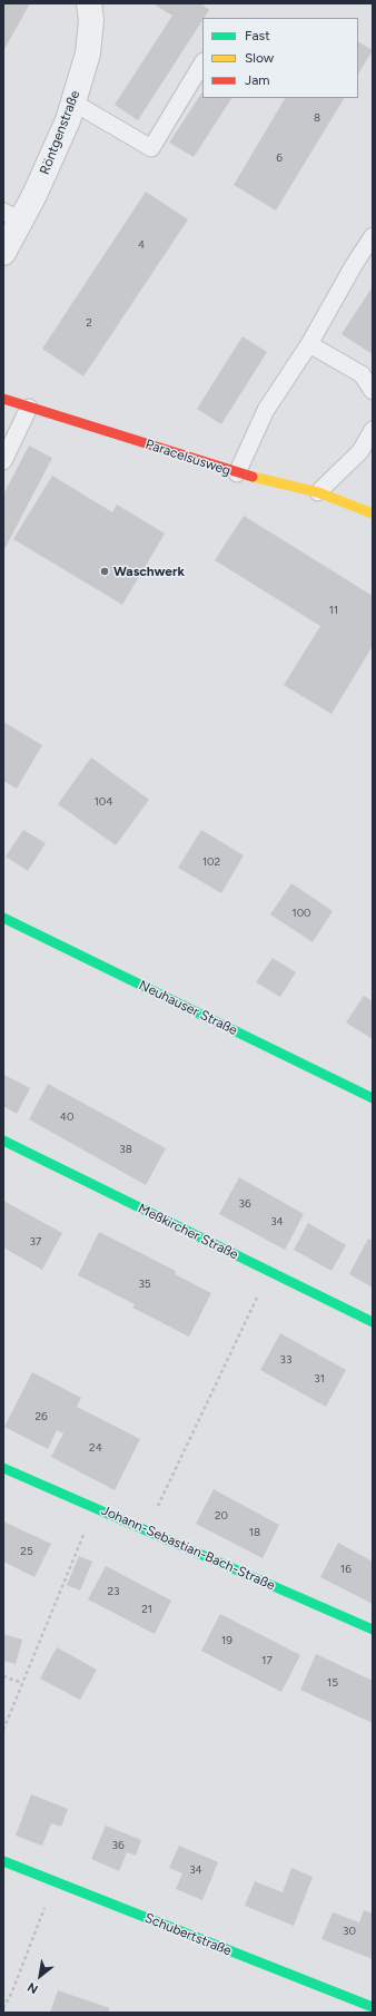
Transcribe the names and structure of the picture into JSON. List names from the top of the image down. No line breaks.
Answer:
{"streets":{"street":["Röntgenstraße","Paracelsusweg","Neuhauser Straße","Meßkircher Straße","Johann-Sebastian-Bach-Straße","Schubertstraße"]},"places":["Waschwerk"],"house_numbers":["8","6","4","2","11","104","102","100","40","38","36","34","37","35","33","31","26","24","20","18","25","16","23","21","19","17","15","36","34","30"],"legend":["Fast","Slow","Jam"],"north":"bottom left"}
